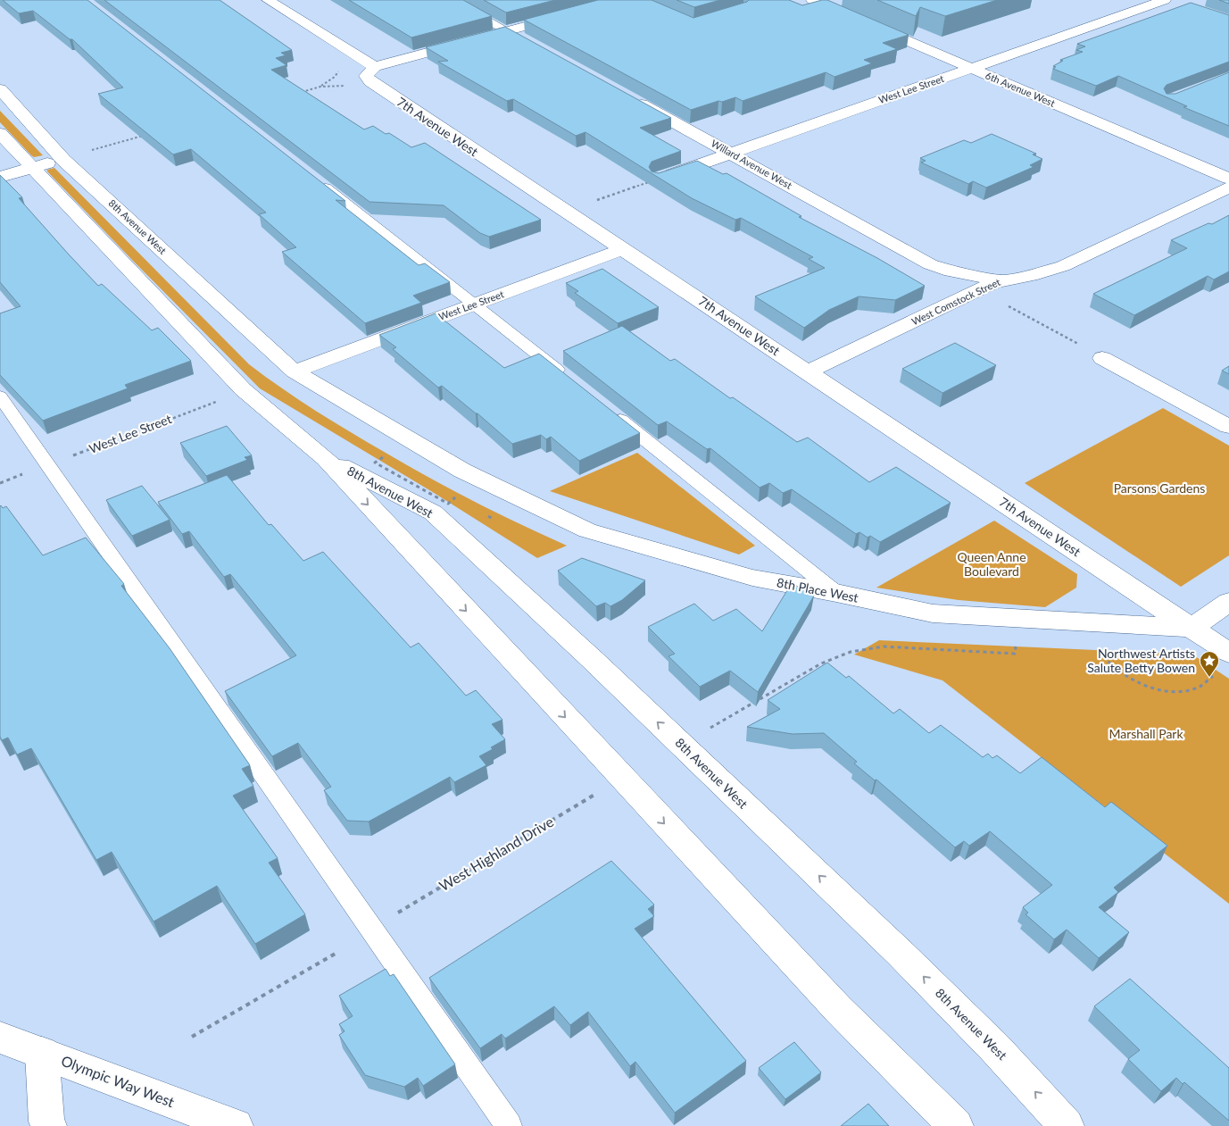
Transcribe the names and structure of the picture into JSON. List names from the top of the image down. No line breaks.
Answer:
{"streets":{"street":["West Lee Street","6th Avenue West","7th Avenue West","Willard Avenue West","8th Avenue West","West Comstock Street","8th Place West","Olympic Way West"],"path":["West Highland Drive"]},"crossings":[["West Lee Street","6th Avenue West"],["West Lee Street","7th Avenue West"],["West Lee Street","Willard Avenue West"],["West Lee Street","8th Avenue West"],["7th Avenue West","West Comstock Street"],["7th Avenue West","8th Place West"],["Willard Avenue West","West Comstock Street"],["8th Avenue West","8th Place West"]],"parks":["Parsons Gardens","Queen Anne Boulevard","Marshall Park"],"places":{"place":["Northwest Artists Salute Betty Bowen"]}}
